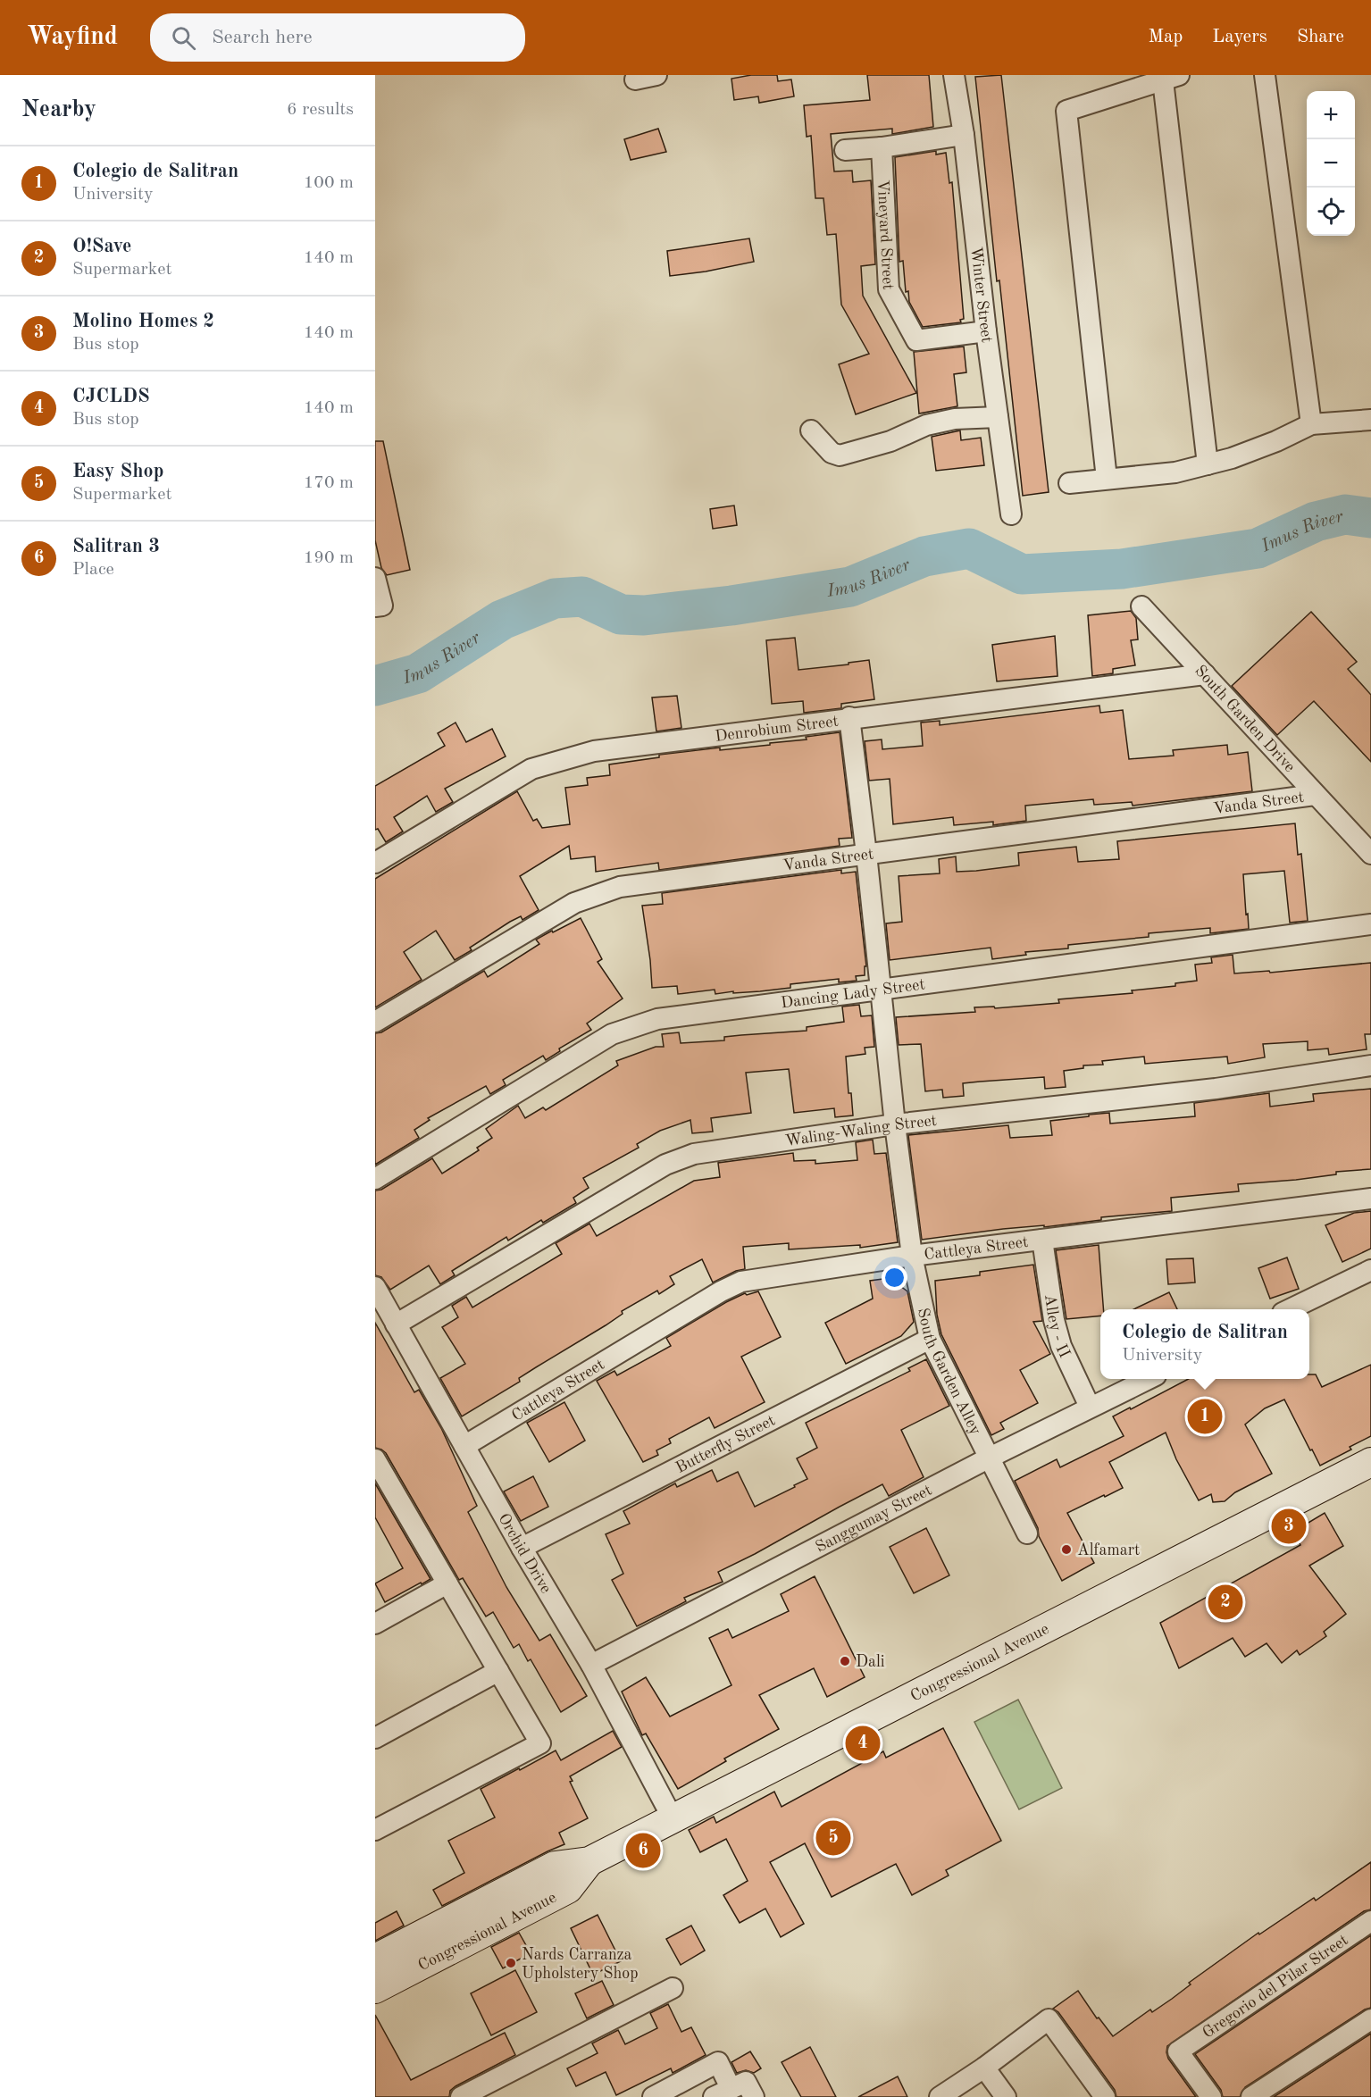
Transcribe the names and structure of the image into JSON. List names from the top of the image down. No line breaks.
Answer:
{"streets":{"main road":["Congressional Avenue"],"street":["Vineyard Street","Winter Street","South Garden Drive","Denrobium Street","Vanda Street","Dancing Lady Street","Waling-Waling Street","Cattleya Street","Alley - II","South Garden Alley","Butterfly Street","Sanggumay Street","Orchid Drive","Gregorio del Pilar Street"]},"crossings":[["Vineyard Street","Winter Street"],["South Garden Drive","Denrobium Street"],["South Garden Drive","Vanda Street"],["Denrobium Street","South Garden Alley"],["Vanda Street","South Garden Alley"],["Dancing Lady Street","South Garden Alley"],["Waling-Waling Street","South Garden Alley"],["Waling-Waling Street","Orchid Drive"],["Cattleya Street","Alley - II"],["Cattleya Street","South Garden Alley"],["Cattleya Street","Orchid Drive"],["Alley - II","Sanggumay Street"],["South Garden Alley","Butterfly Street"],["South Garden Alley","Sanggumay Street"],["Butterfly Street","Orchid Drive"],["Sanggumay Street","Orchid Drive"],["Orchid Drive","Congressional Avenue"]],"water":["Imus River"],"places":["Alfamart","Dali","Nards Carranza Upholstery Shop"],"page":{"header":"Wayfind","search":"Search here","nav":["Map","Layers","Share"],"heading":["Nearby","6 results"],"map_buttons":["+","−"],"list":[{"mark":"1","name":"Colegio de Salitran","note":"University","value":"100 m"},{"mark":"2","name":"O!Save","note":"Supermarket","value":"140 m"},{"mark":"3","name":"Molino Homes 2","note":"Bus stop","value":"140 m"},{"mark":"4","name":"CJCLDS","note":"Bus stop","value":"140 m"},{"mark":"5","name":"Easy Shop","note":"Supermarket","value":"170 m"},{"mark":"6","name":"Salitran 3","note":"Place","value":"190 m"}],"popup":["Colegio de Salitran","University"],"pins":["1","3","2","4","5","6"]}}
